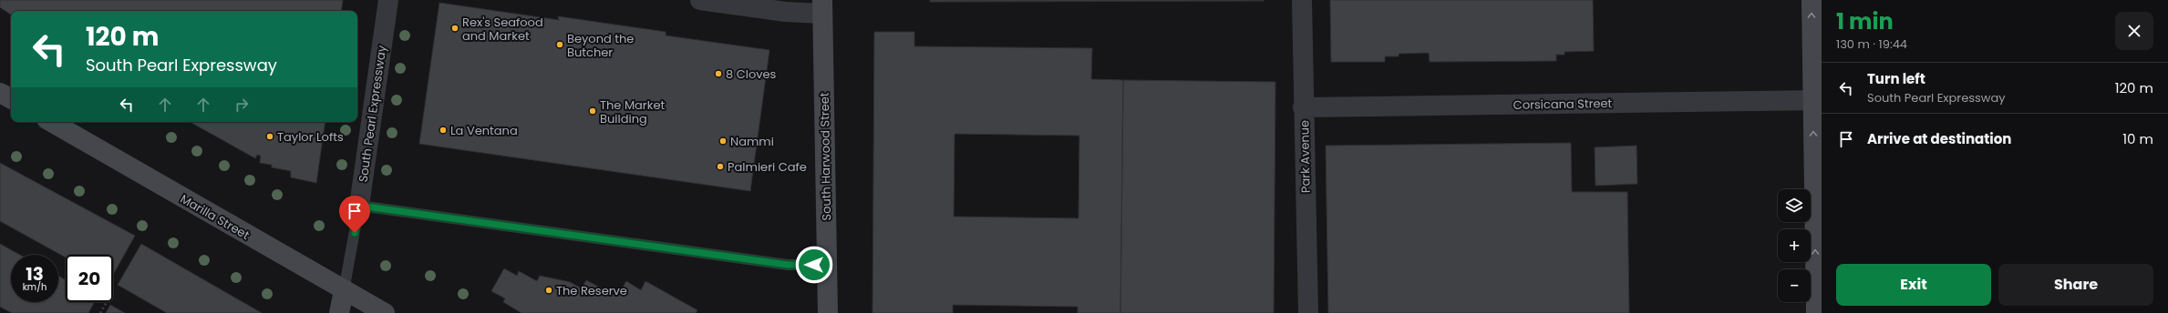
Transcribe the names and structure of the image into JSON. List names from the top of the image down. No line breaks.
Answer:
{"streets":{"main road":["South Pearl Expressway","South Harwood Street","Marilla Street"],"street":["Corsicana Street","Park Avenue"]},"crossings":[["Corsicana Street","Park Avenue"],["South Pearl Expressway","Marilla Street"]],"places":["Rex's Seafood and Market","Beyond the Butcher","8 Cloves","The Market Building","La Ventana","Taylor Lofts","Nammi","Palmieri Cafe","The Reserve"],"page":{"heading":["1 min","130 m · 19:44"],"turn":["120 m","South Pearl Expressway"],"list":[{"name":"Turn left","note":"South Pearl Expressway","value":"120 m"},{"name":"Arrive at destination","value":"10 m"}],"map_buttons":["+","−"],"speed":"13 km/h","limit":"20","buttons":["Exit","Share"]}}
